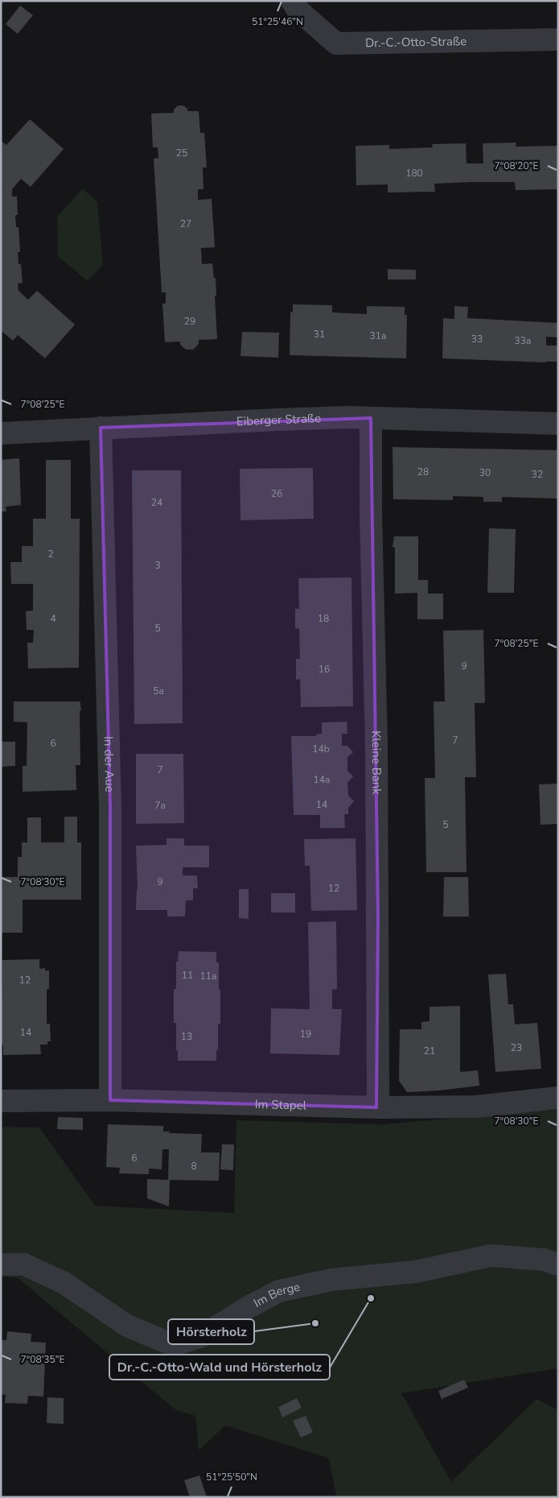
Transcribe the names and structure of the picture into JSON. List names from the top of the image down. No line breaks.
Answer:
{"streets":{"street":["Dr.-C.-Otto-Straße","Eiberger Straße","Kleine Bank","In der Aue","Im Stapel","Im Berge"]},"crossings":[["Eiberger Straße","Kleine Bank"],["Eiberger Straße","In der Aue"],["Kleine Bank","Im Stapel"],["In der Aue","Im Stapel"]],"places":["Dr.-C.-Otto-Wald und Hörsterholz","Hörsterholz"],"house_numbers":["25","180","27","29","31","31a","33","33a","28","30","32","26","24","2","3","4","18","5","9","16","5a","7","6","14b","7","14a","14","7a","5","9","12","11","11a","12","14","19","13","23","21","6","8"],"coordinates":["51°25'46\"N","7°08'20\"E","7°08'25\"E","7°08'30\"E","7°08'35\"E","51°25'50\"N"]}
